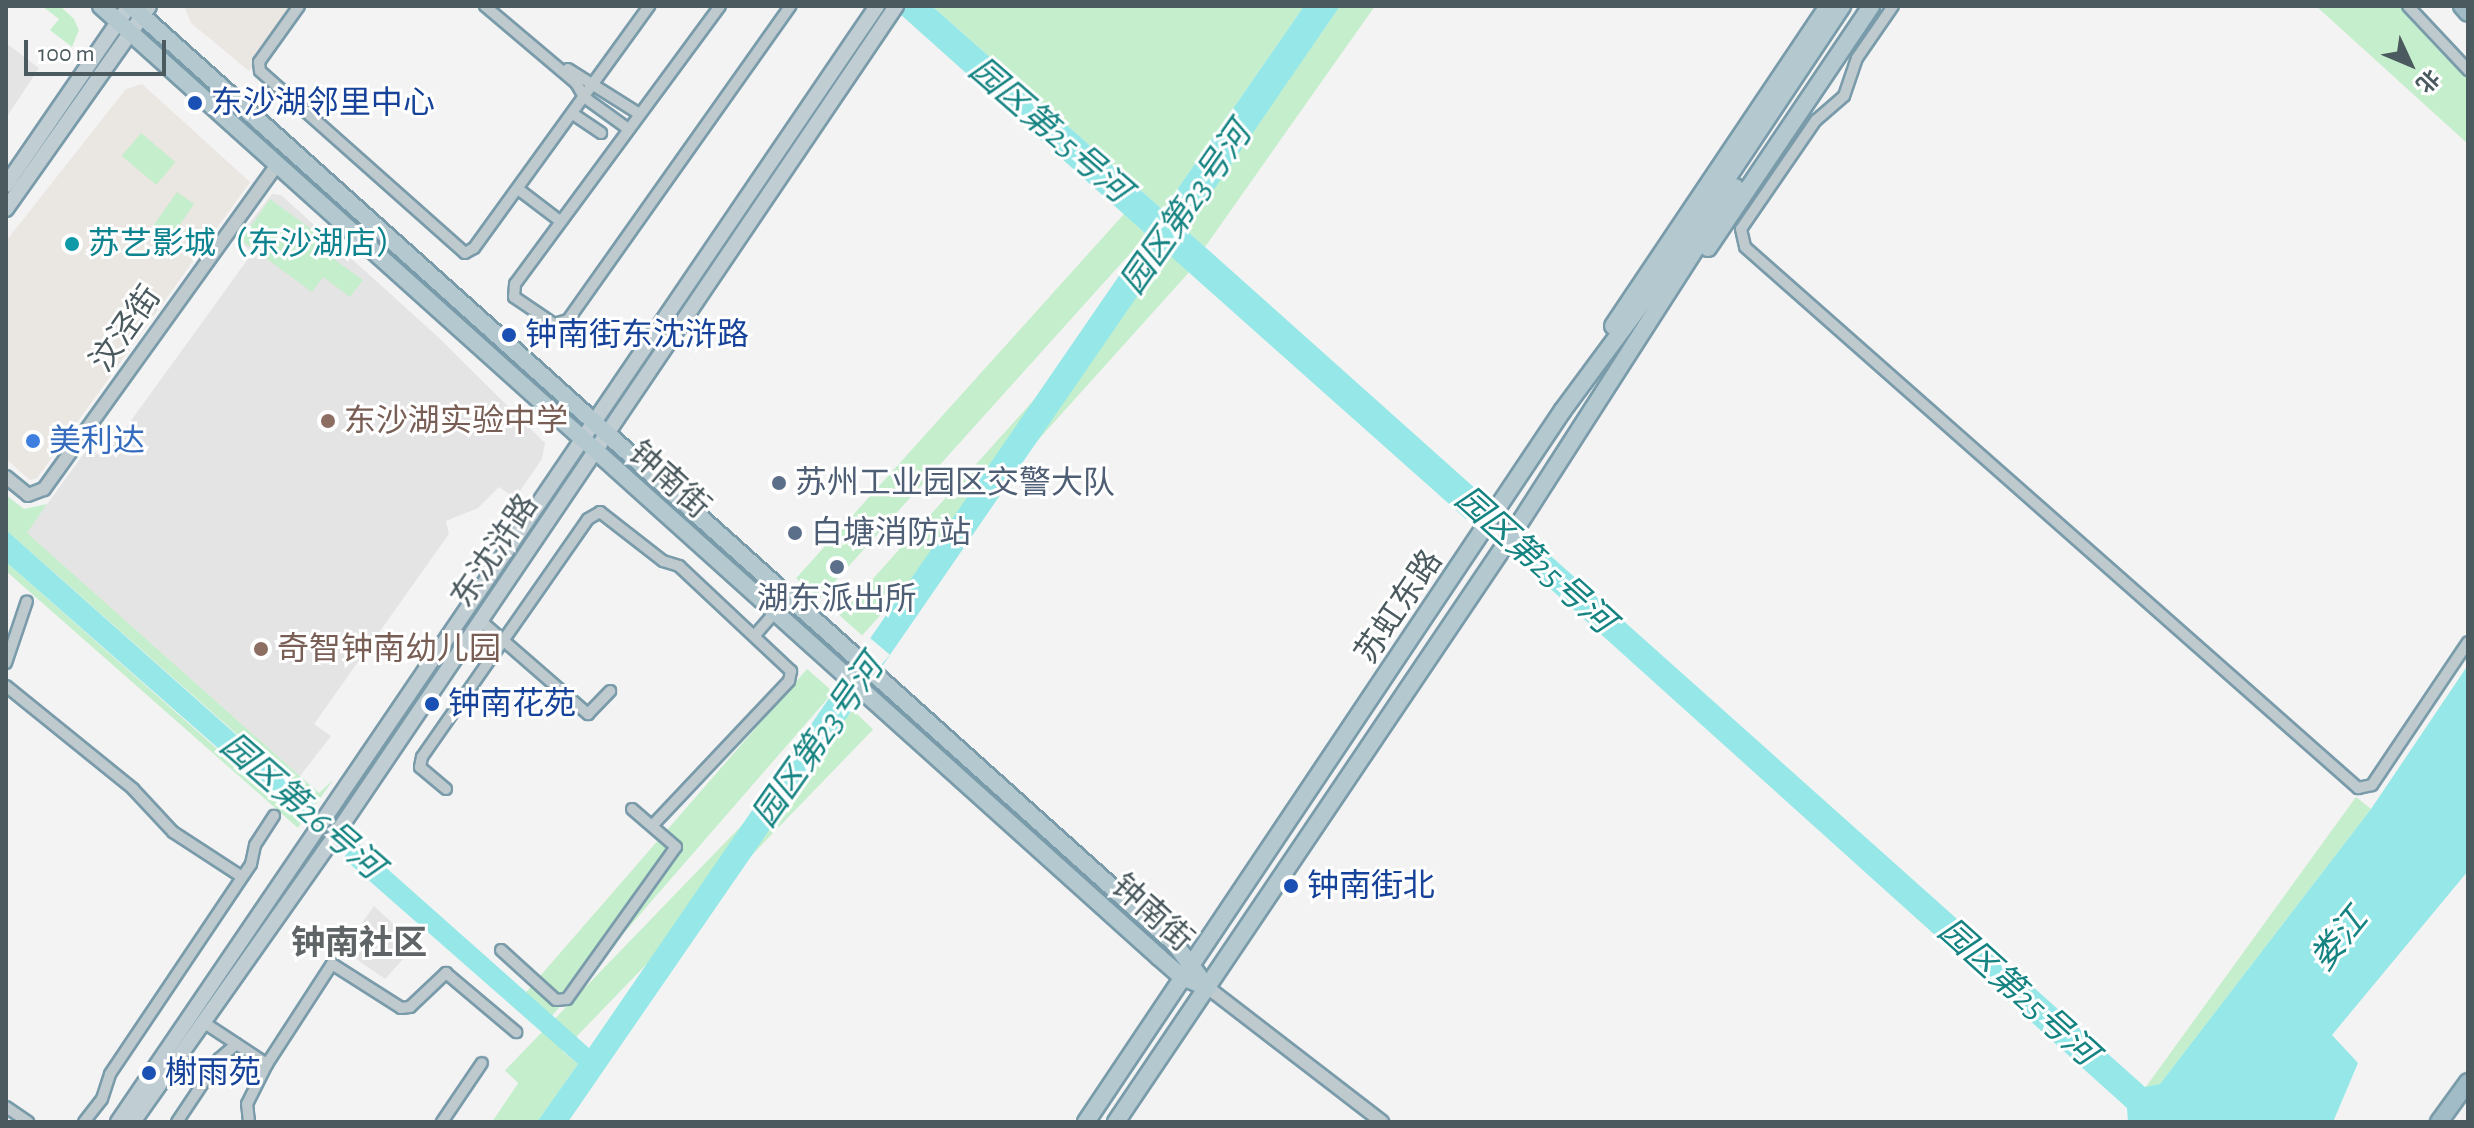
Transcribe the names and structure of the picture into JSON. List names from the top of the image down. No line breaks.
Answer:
{"streets":{"main road":["钟南街","东沈浒路","苏虹东路"],"street":["汶泾街"]},"crossings":[["汶泾街","钟南街"],["钟南街","东沈浒路"],["钟南街","苏虹东路"]],"districts":["钟南社区"],"water":["园区第25号河","园区第23号河","园区第26号河","娄江"],"places":["东沙湖邻里中心","苏艺影城（东沙湖店）","钟南街东沈浒路","东沙湖实验中学","美利达","苏州工业园区交警大队","白塘消防站","湖东派出所","奇智钟南幼儿园","钟南花苑","钟南街北","榭雨苑"],"scale_bar":"100 m","north":"bottom right"}
